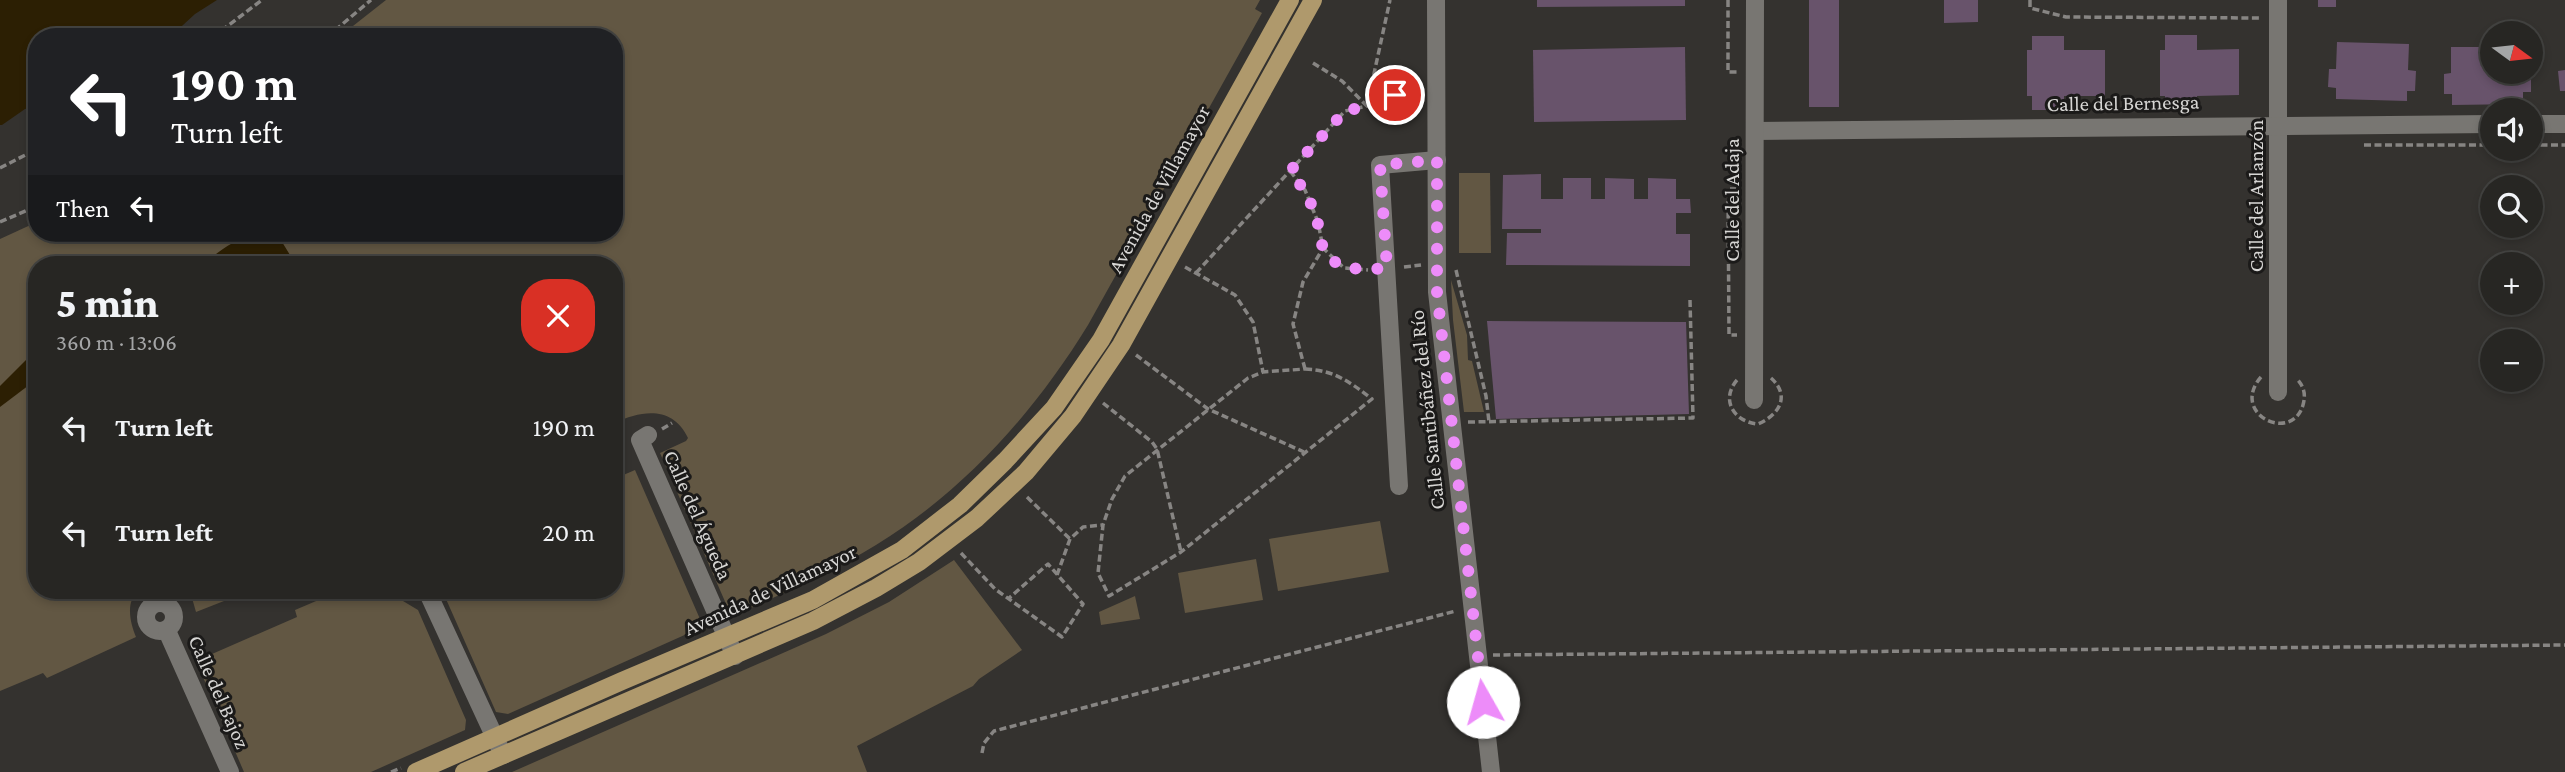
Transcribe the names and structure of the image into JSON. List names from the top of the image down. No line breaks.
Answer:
{"streets":{"main road":["Avenida de Villamayor"],"street":["Calle del Bernesga","Calle del Arlanzón","Calle del Adaja","Calle Santibáñez del Río","Calle del Águeda","Calle del Bajoz"]},"crossings":[["Calle del Bernesga","Calle del Arlanzón"],["Calle del Bernesga","Calle del Adaja"],["Avenida de Villamayor","Calle del Águeda"]],"north":"right","page":{"map_buttons":["+","−"],"turn":["190 m","Turn left"],"then":"Then","heading":["5 min","360 m · 13:06"],"list":[{"name":"Turn left","value":"190 m"},{"name":"Turn left","value":"20 m"}]}}
